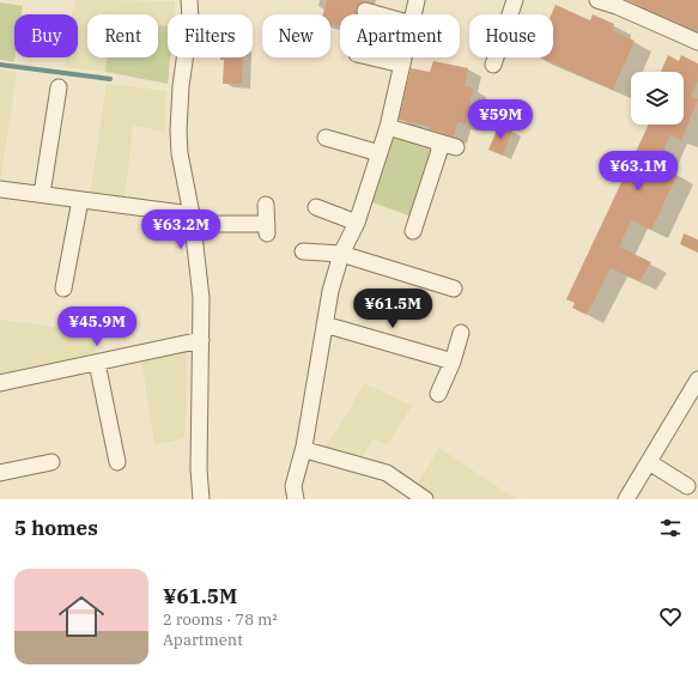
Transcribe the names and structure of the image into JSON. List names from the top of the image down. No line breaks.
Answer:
{"page":{"chip":["Buy","Rent","Filters","New","Apartment","House"],"price":["¥59M","¥63.1M","¥63.2M","¥61.5M","¥45.9M"],"heading":"5 homes","list":[{"name":"¥61.5M","note":"2 rooms · 78 m² · Apartment"}]}}
